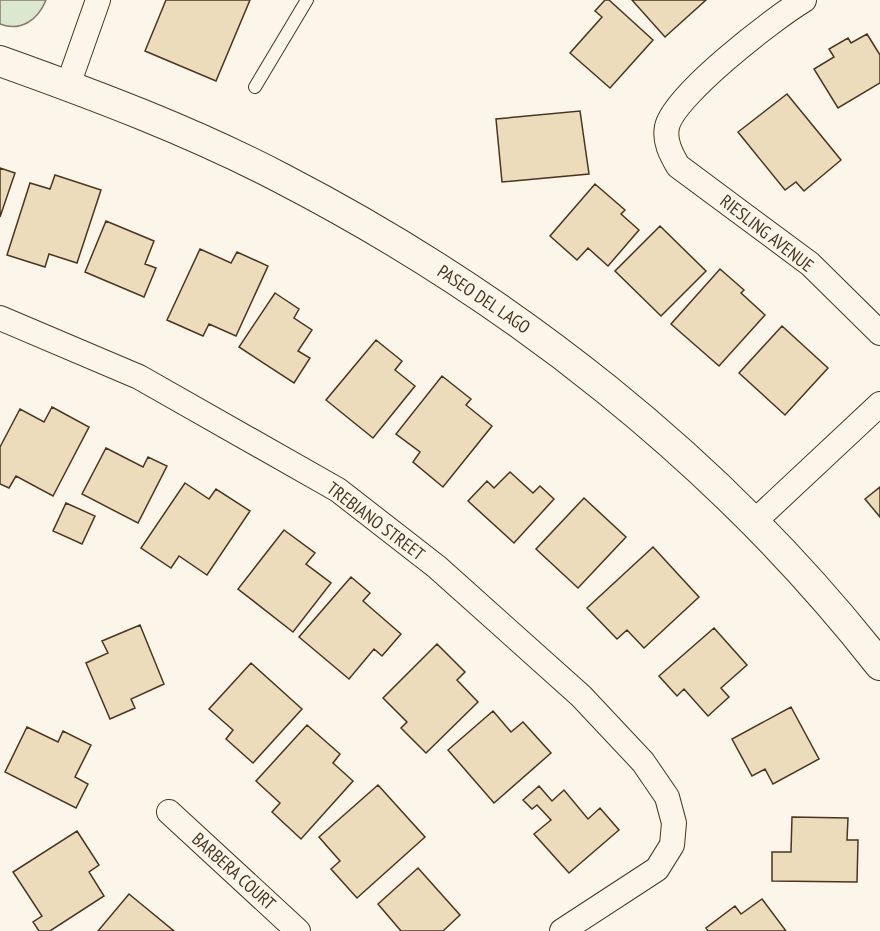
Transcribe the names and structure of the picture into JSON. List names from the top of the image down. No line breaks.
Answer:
{"streets":{"street":["RIESLING AVENUE","PASEO DEL LAGO","TREBIANO STREET","BARBERA COURT"]}}
